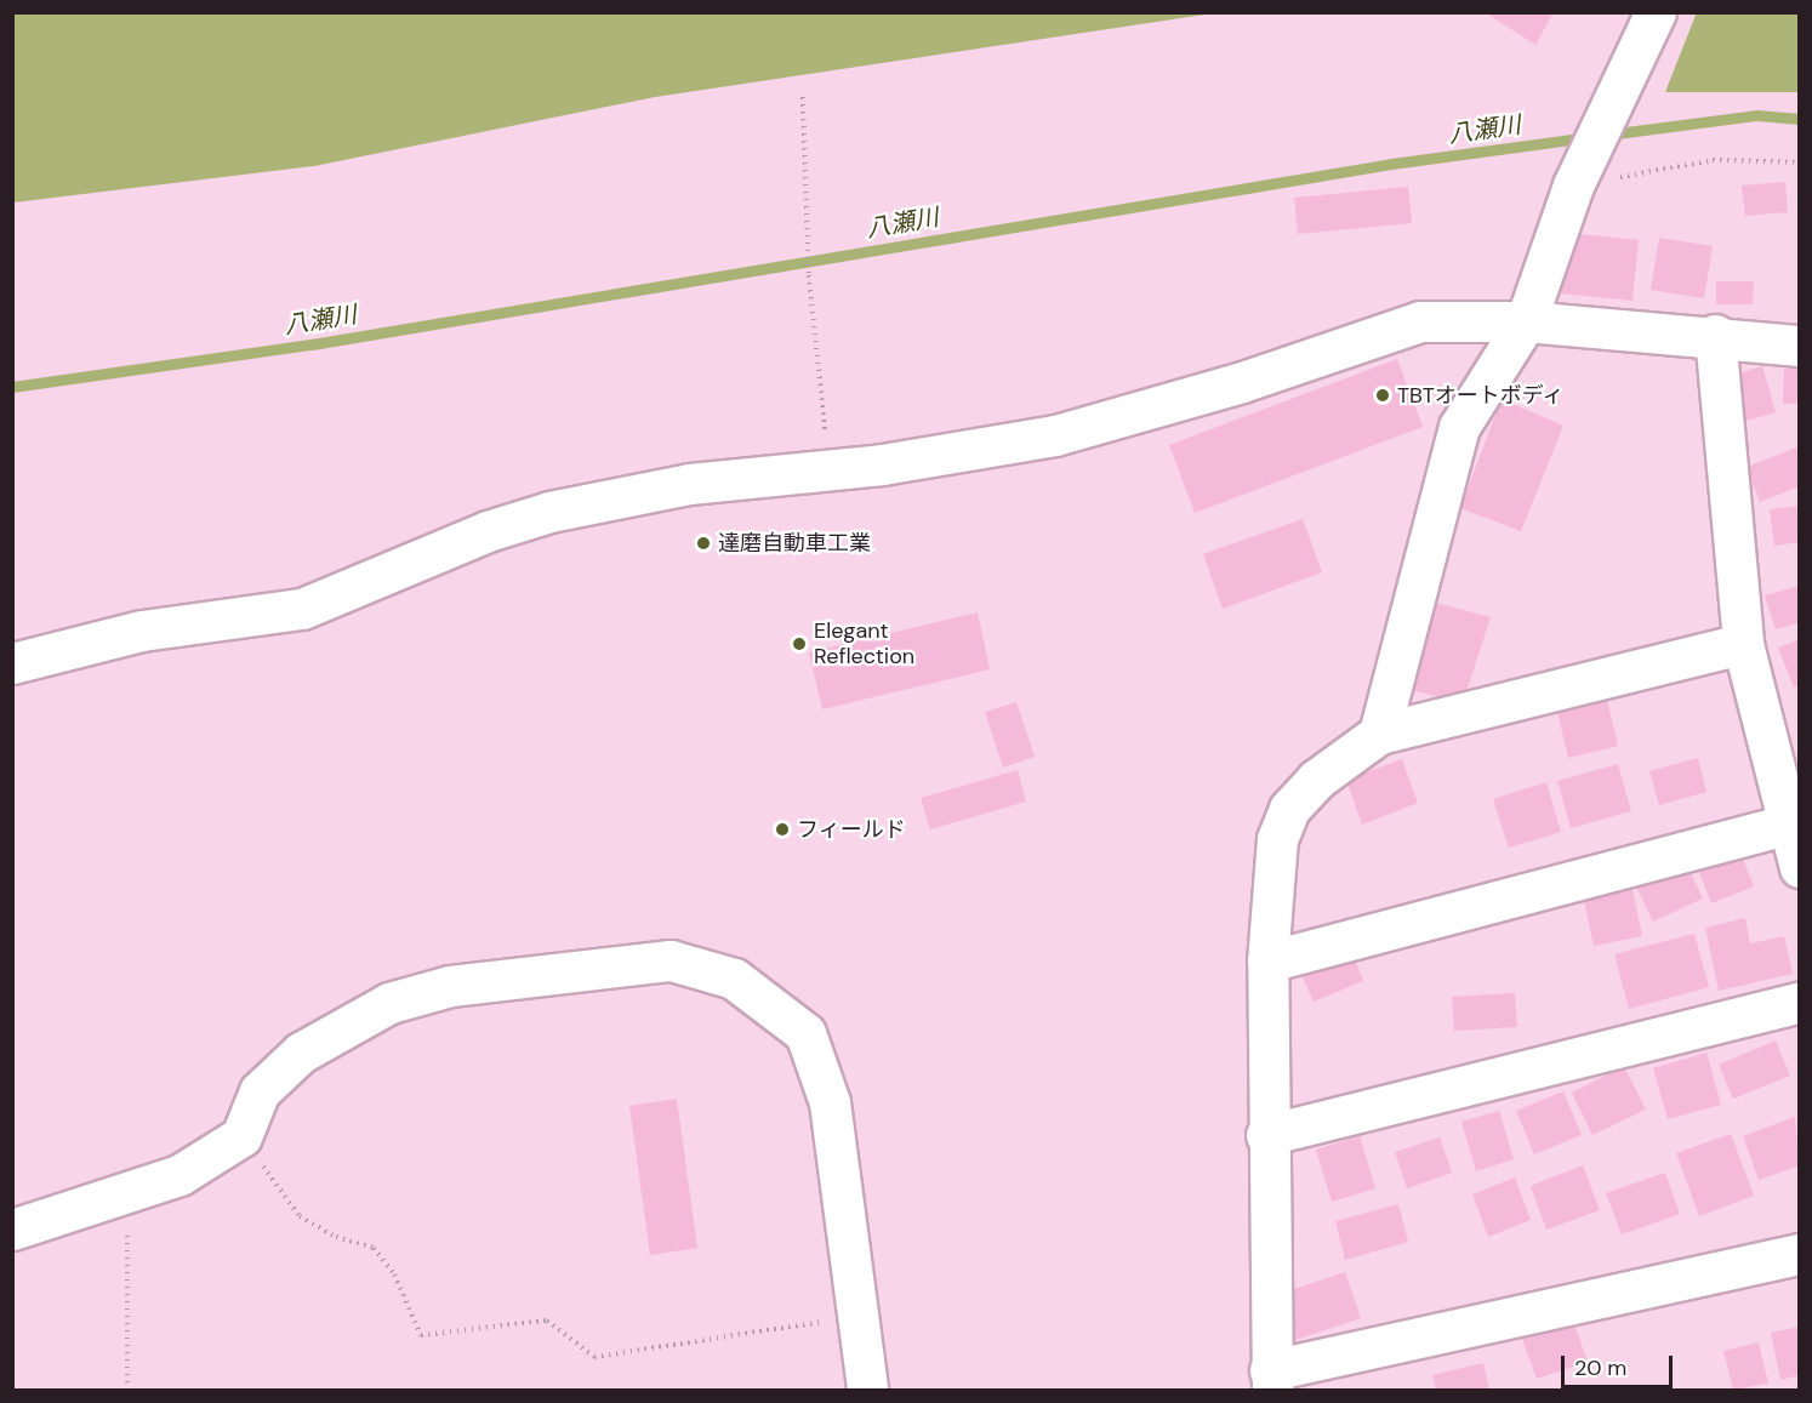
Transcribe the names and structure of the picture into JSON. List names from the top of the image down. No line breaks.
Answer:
{"water":["八瀬川"],"places":["TBTオートボディ","達磨自動車工業","Elegant Reflection","フィールド"],"scale_bar":"20 m"}
